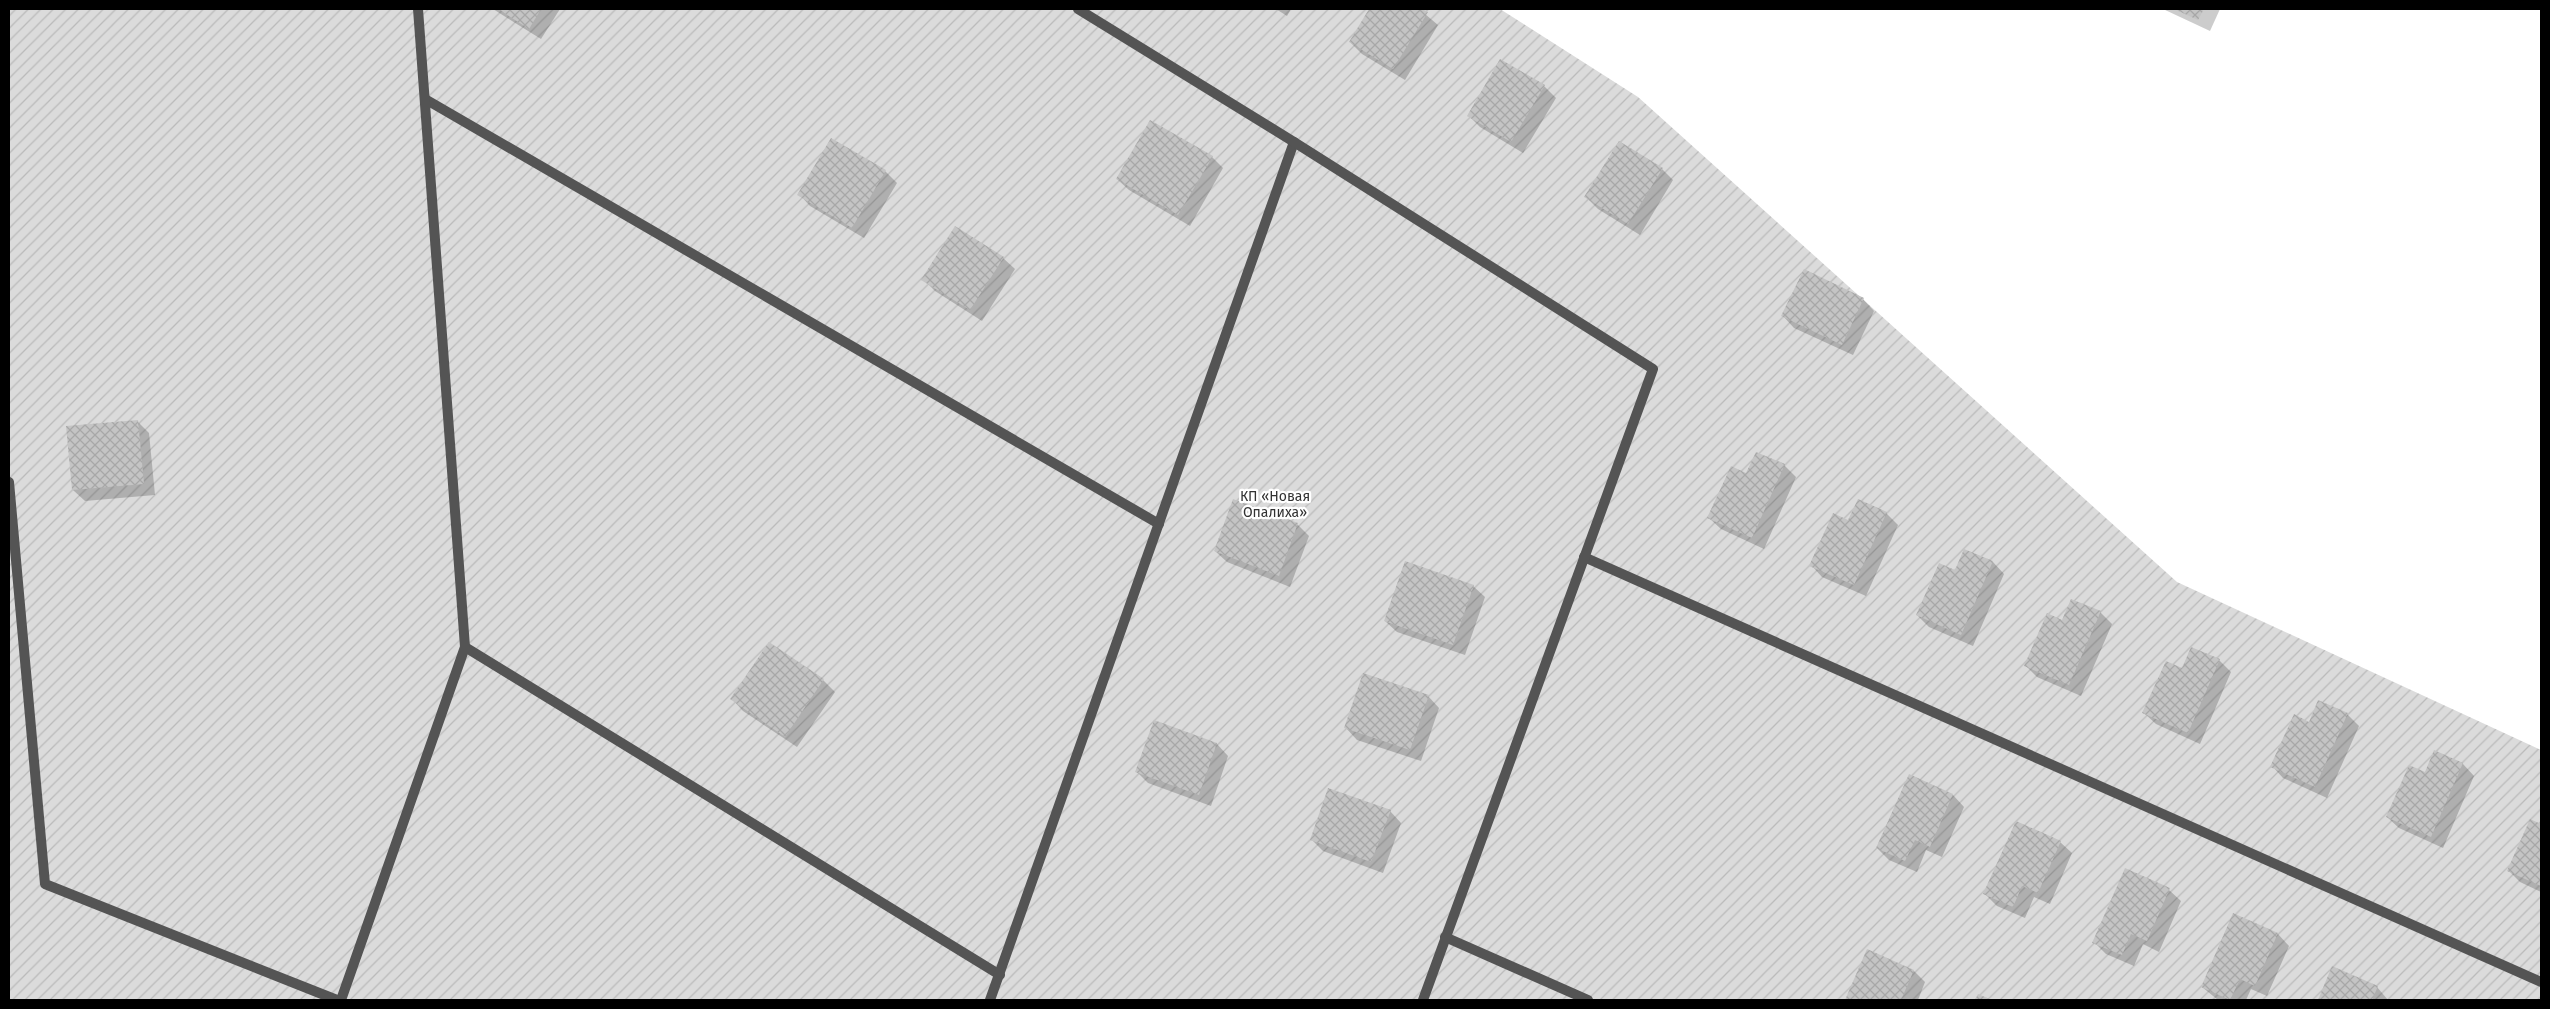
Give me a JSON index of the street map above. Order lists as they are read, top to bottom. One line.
{"parks":["КП «Новая Опалиха»"]}
